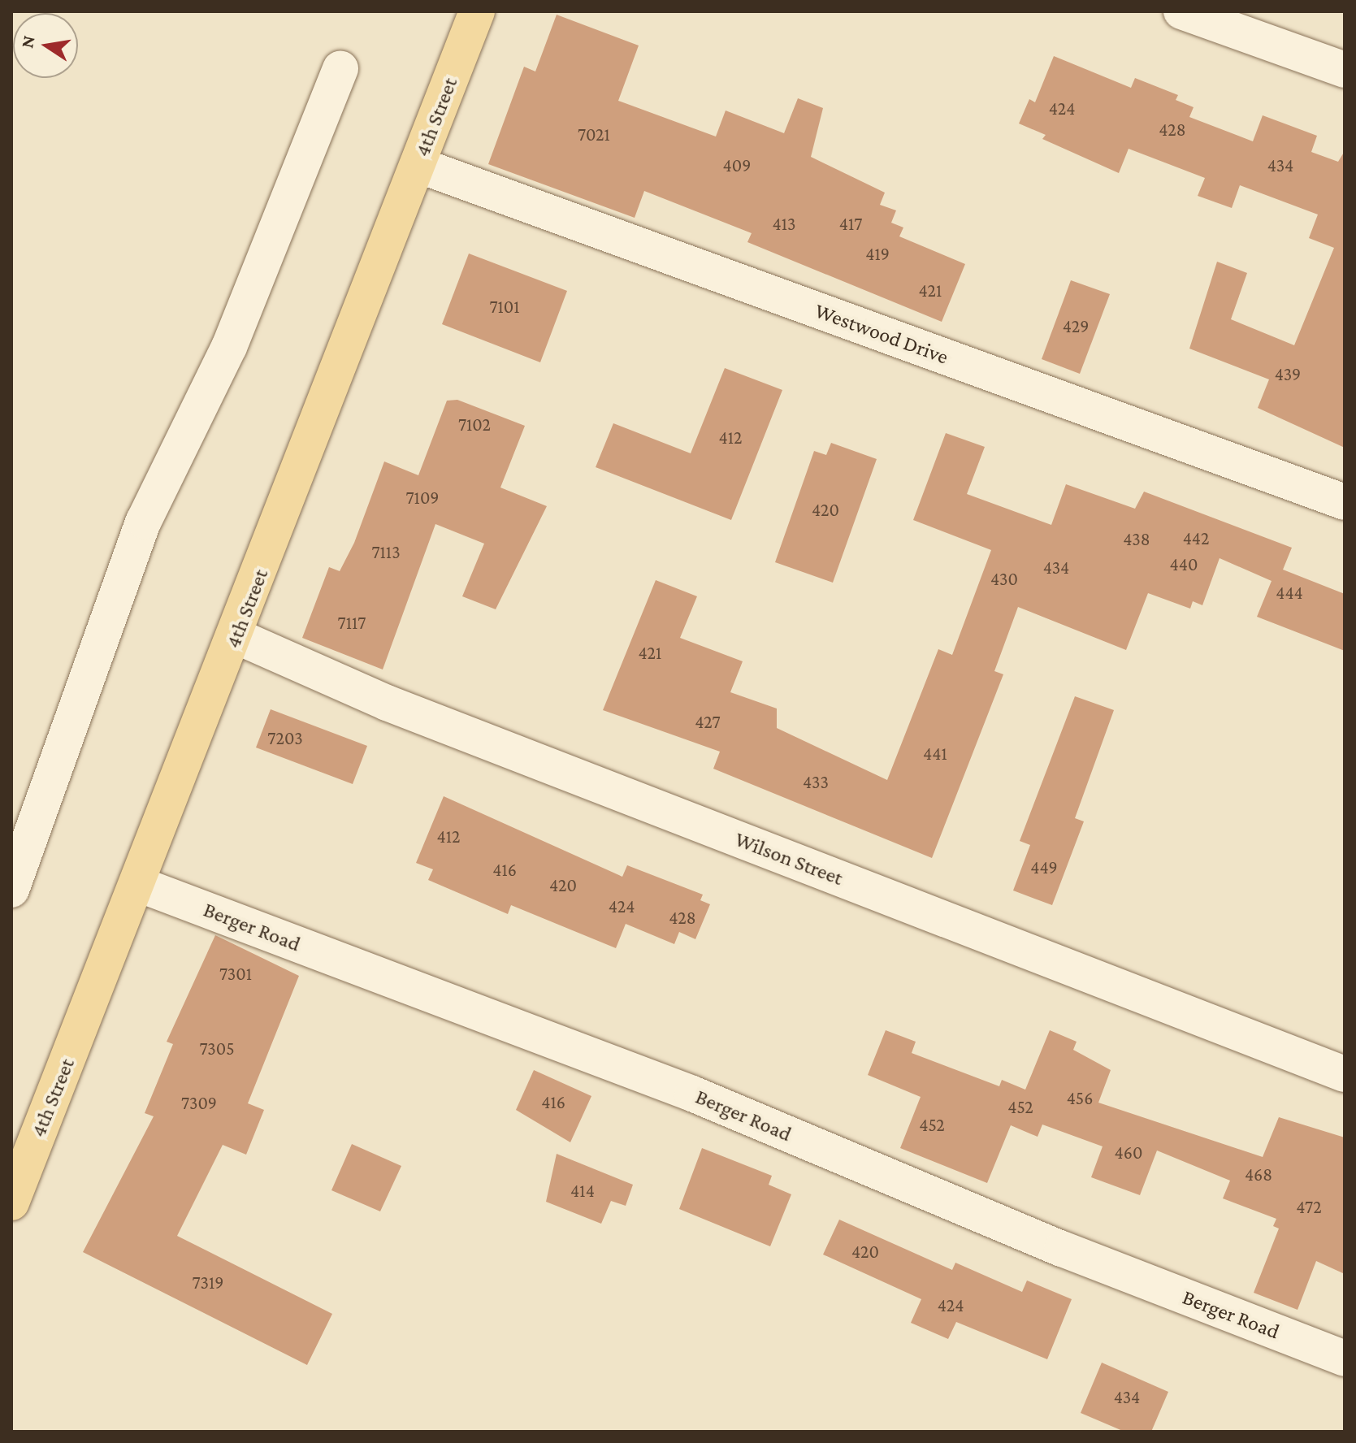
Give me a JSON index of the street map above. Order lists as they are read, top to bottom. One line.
{"streets":{"main road":["4th Street"],"street":["Westwood Drive","Wilson Street","Berger Road"]},"crossings":[["4th Street","Westwood Drive"],["4th Street","Wilson Street"],["4th Street","Berger Road"]],"house_numbers":["424","428","7021","409","434","413","417","419","421","7101","429","439","7102","412","7109","420","442","438","7113","440","434","430","444","7117","421","427","7203","441","433","412","449","416","420","424","428","7301","7305","456","416","7309","452","452","460","468","414","472","420","7319","424","434"],"north":"left"}
